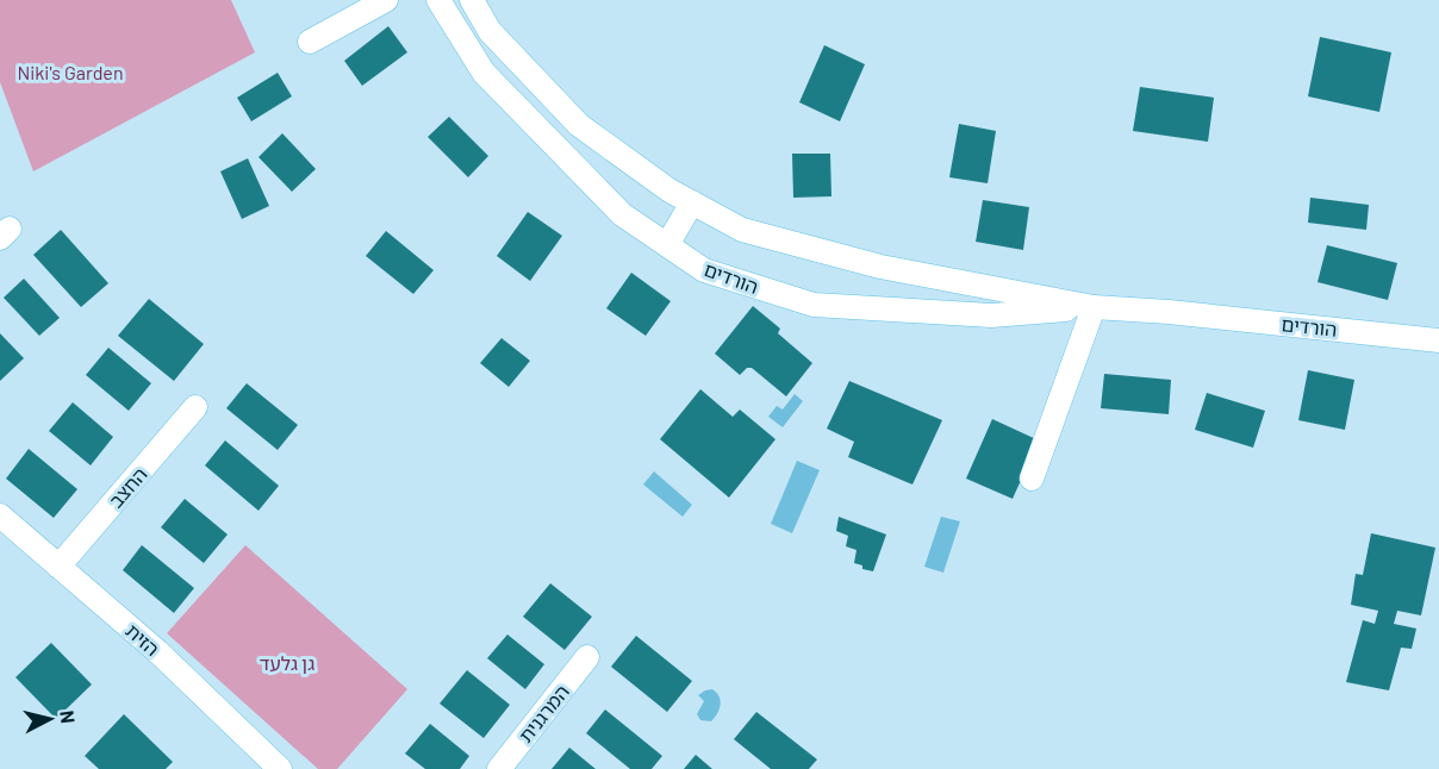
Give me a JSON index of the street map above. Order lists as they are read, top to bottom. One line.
{"streets":{"street":["הורדים","החצב","הזית","המרגנית"]},"crossings":[["החצב","הזית"]],"parks":["Niki's Garden","גן גלעד"],"north":"right"}
